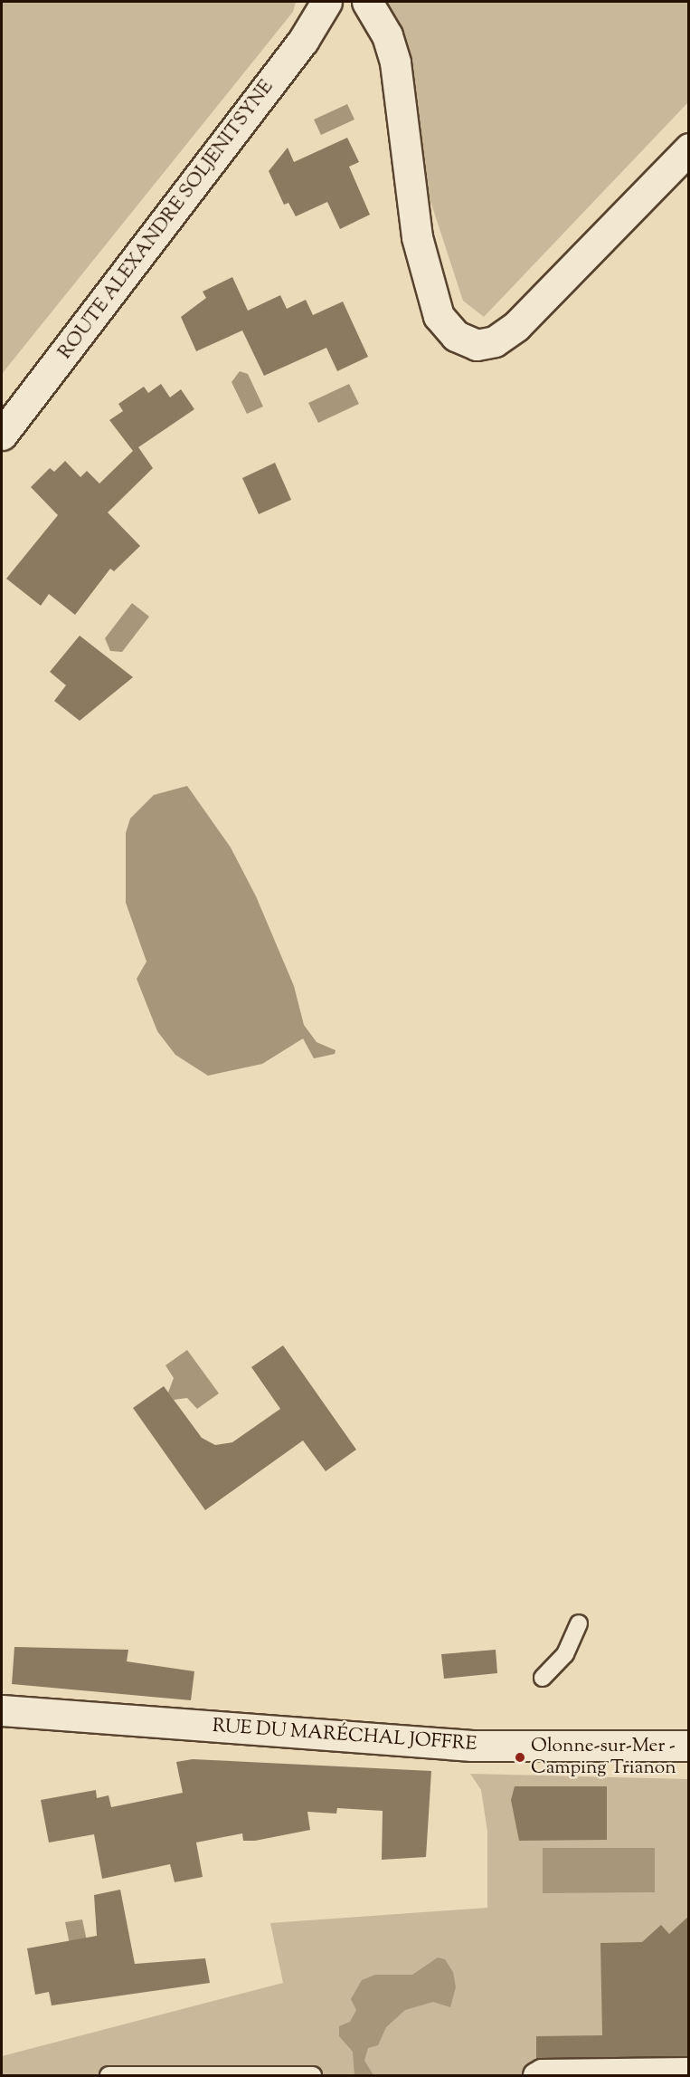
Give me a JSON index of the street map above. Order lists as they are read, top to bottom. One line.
{"streets":{"street":["ROUTE ALEXANDRE SOLJENITSYNE","RUE DU MARÉCHAL JOFFRE"]},"places":["Olonne-sur-Mer - Camping Trianon"]}
